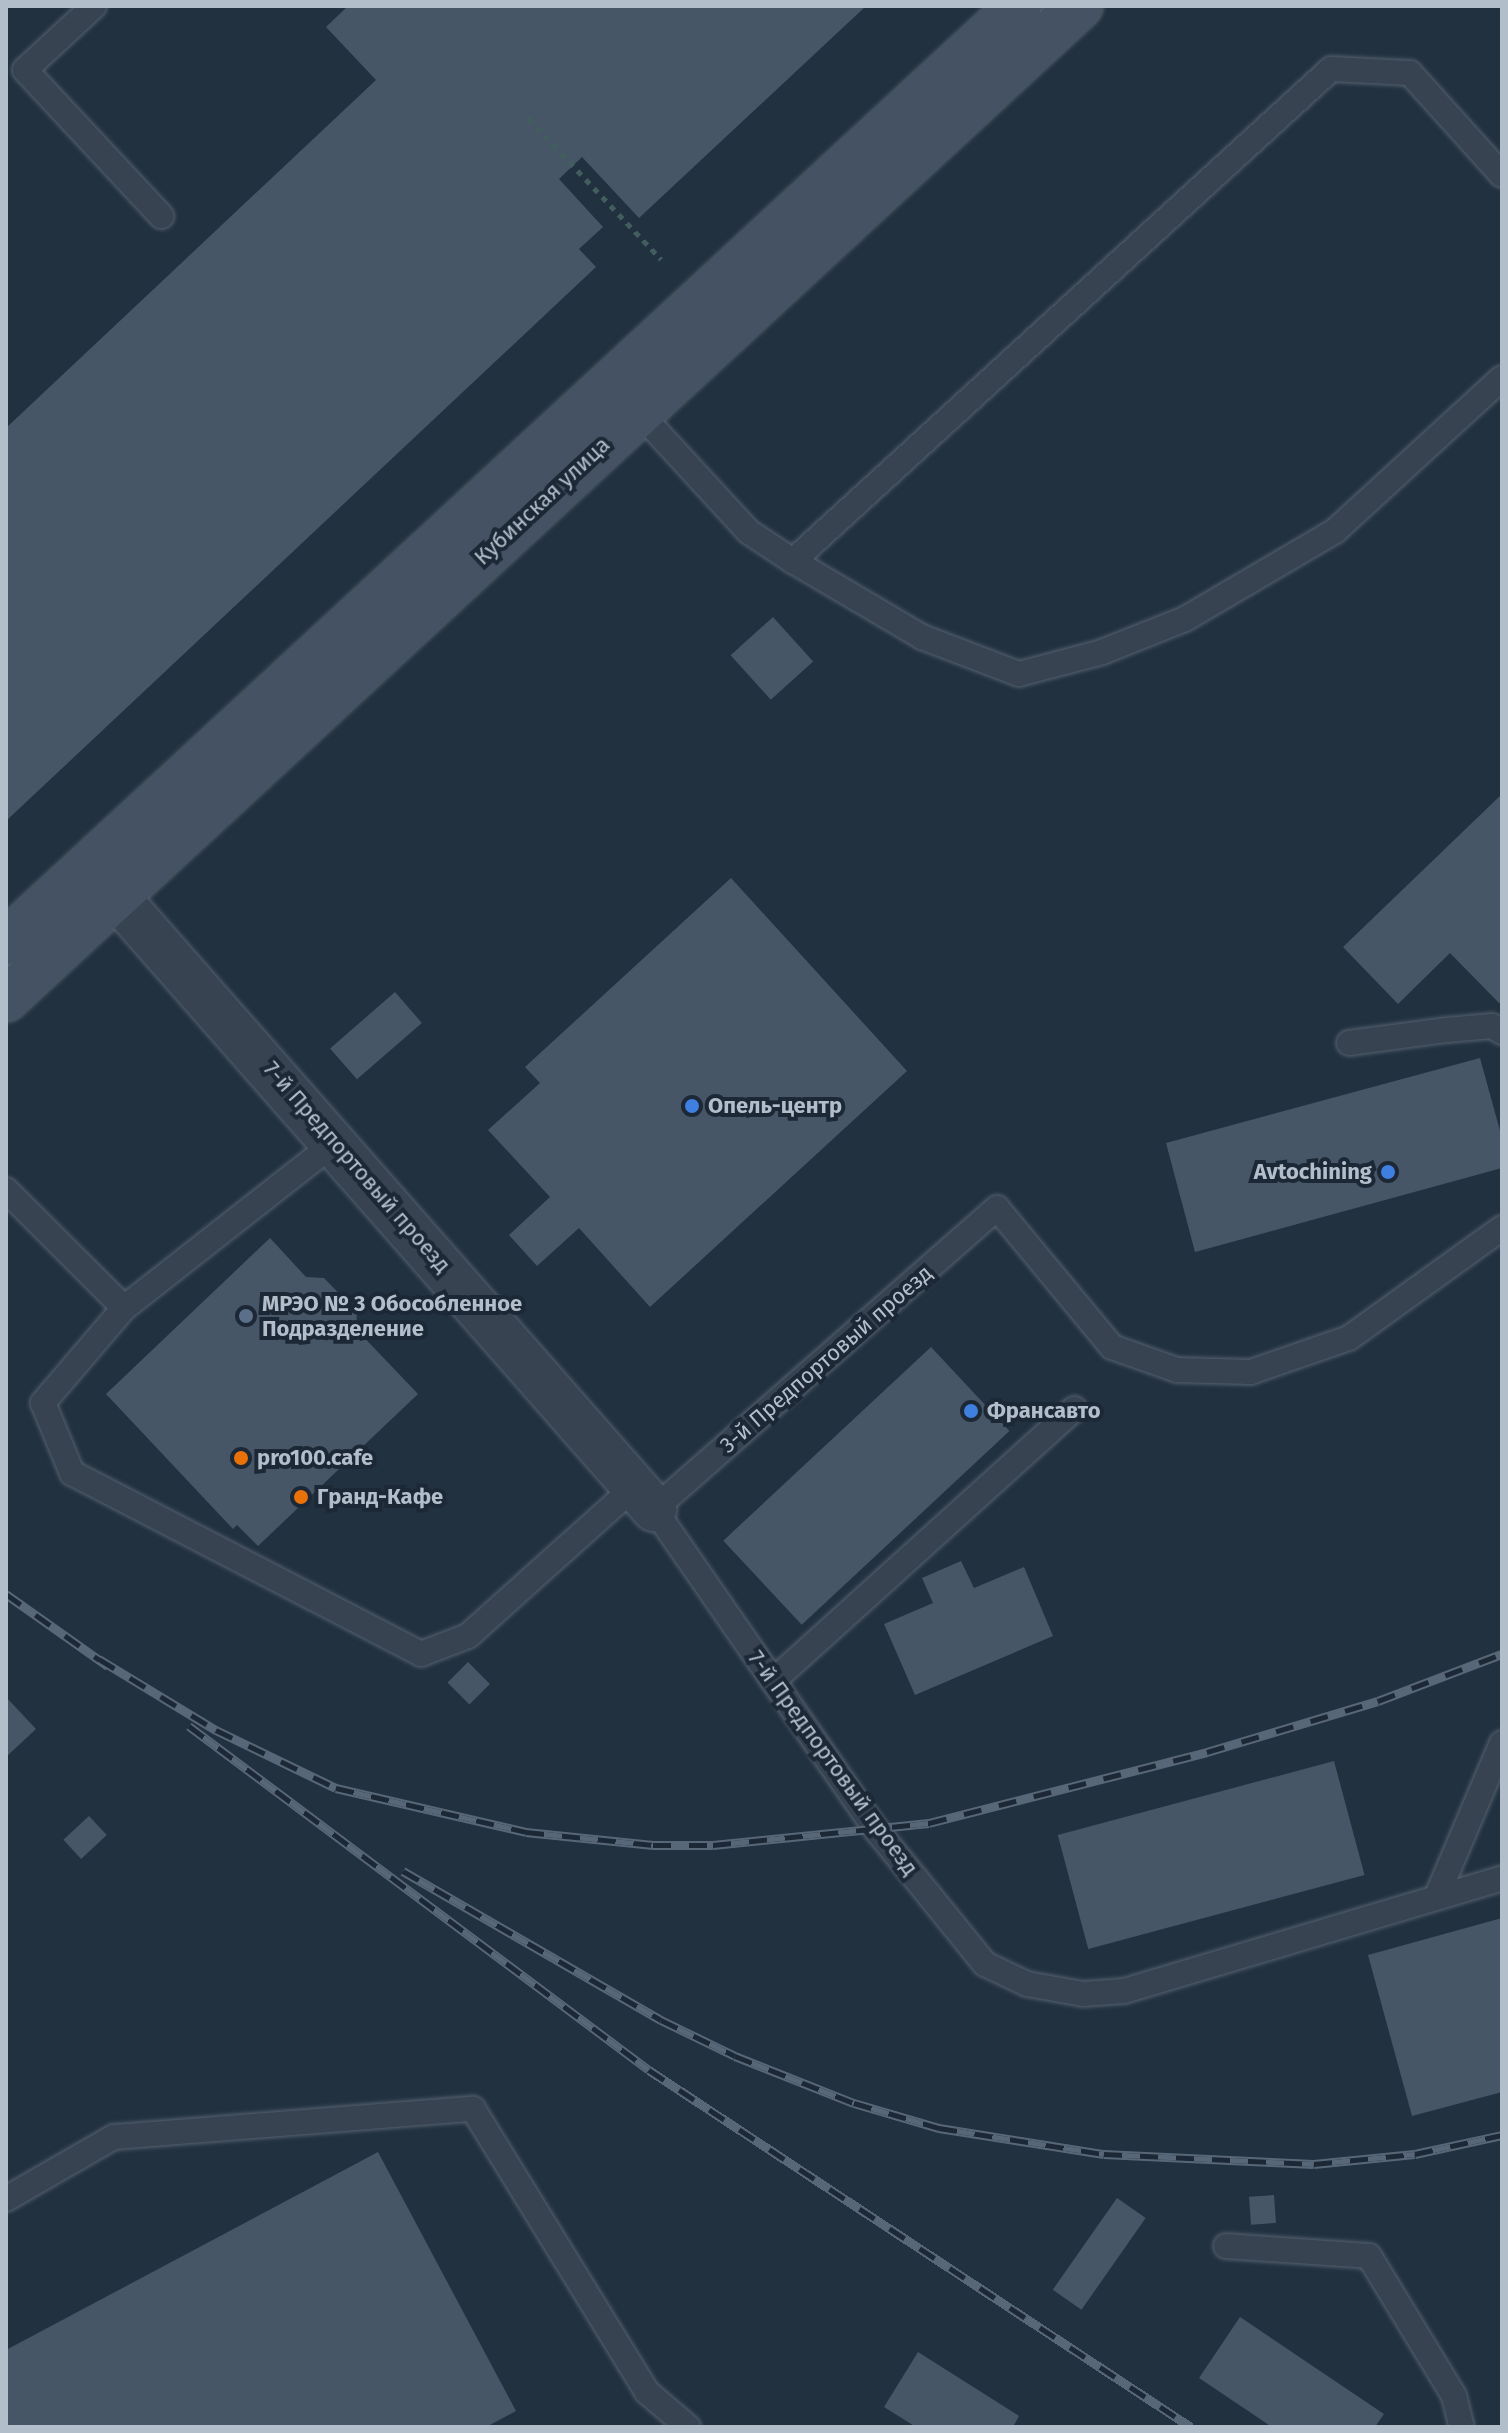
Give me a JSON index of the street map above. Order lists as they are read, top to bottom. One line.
{"streets":{"main road":["Кубинская улица"],"street":["7-й Предпортовый проезд"],"lane":["3-й Предпортовый проезд"]},"crossings":[["Кубинская улица","7-й Предпортовый проезд"],["7-й Предпортовый проезд","3-й Предпортовый проезд"]],"places":["Опель-центр","Avtochining","МРЭО № 3 Обособленное Подразделение","Франсавто","pro100.cafe","Гранд-Кафе"]}
